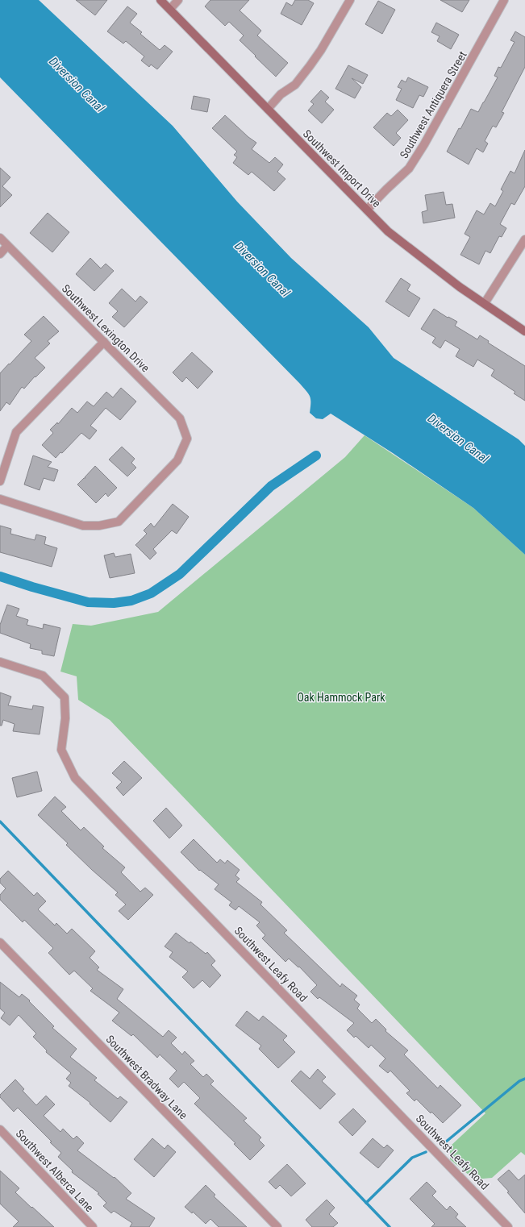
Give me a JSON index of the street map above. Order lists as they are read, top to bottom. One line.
{"streets":{"street":["Southwest Antiquera Street","Southwest Import Drive","Southwest Lexington Drive","Southwest Leafy Road","Southwest Bradway Lane","Southwest Alberca Lane"]},"crossings":[["Southwest Antiquera Street","Southwest Import Drive"]],"water":["Diversion Canal"],"parks":["Oak Hammock Park"]}
